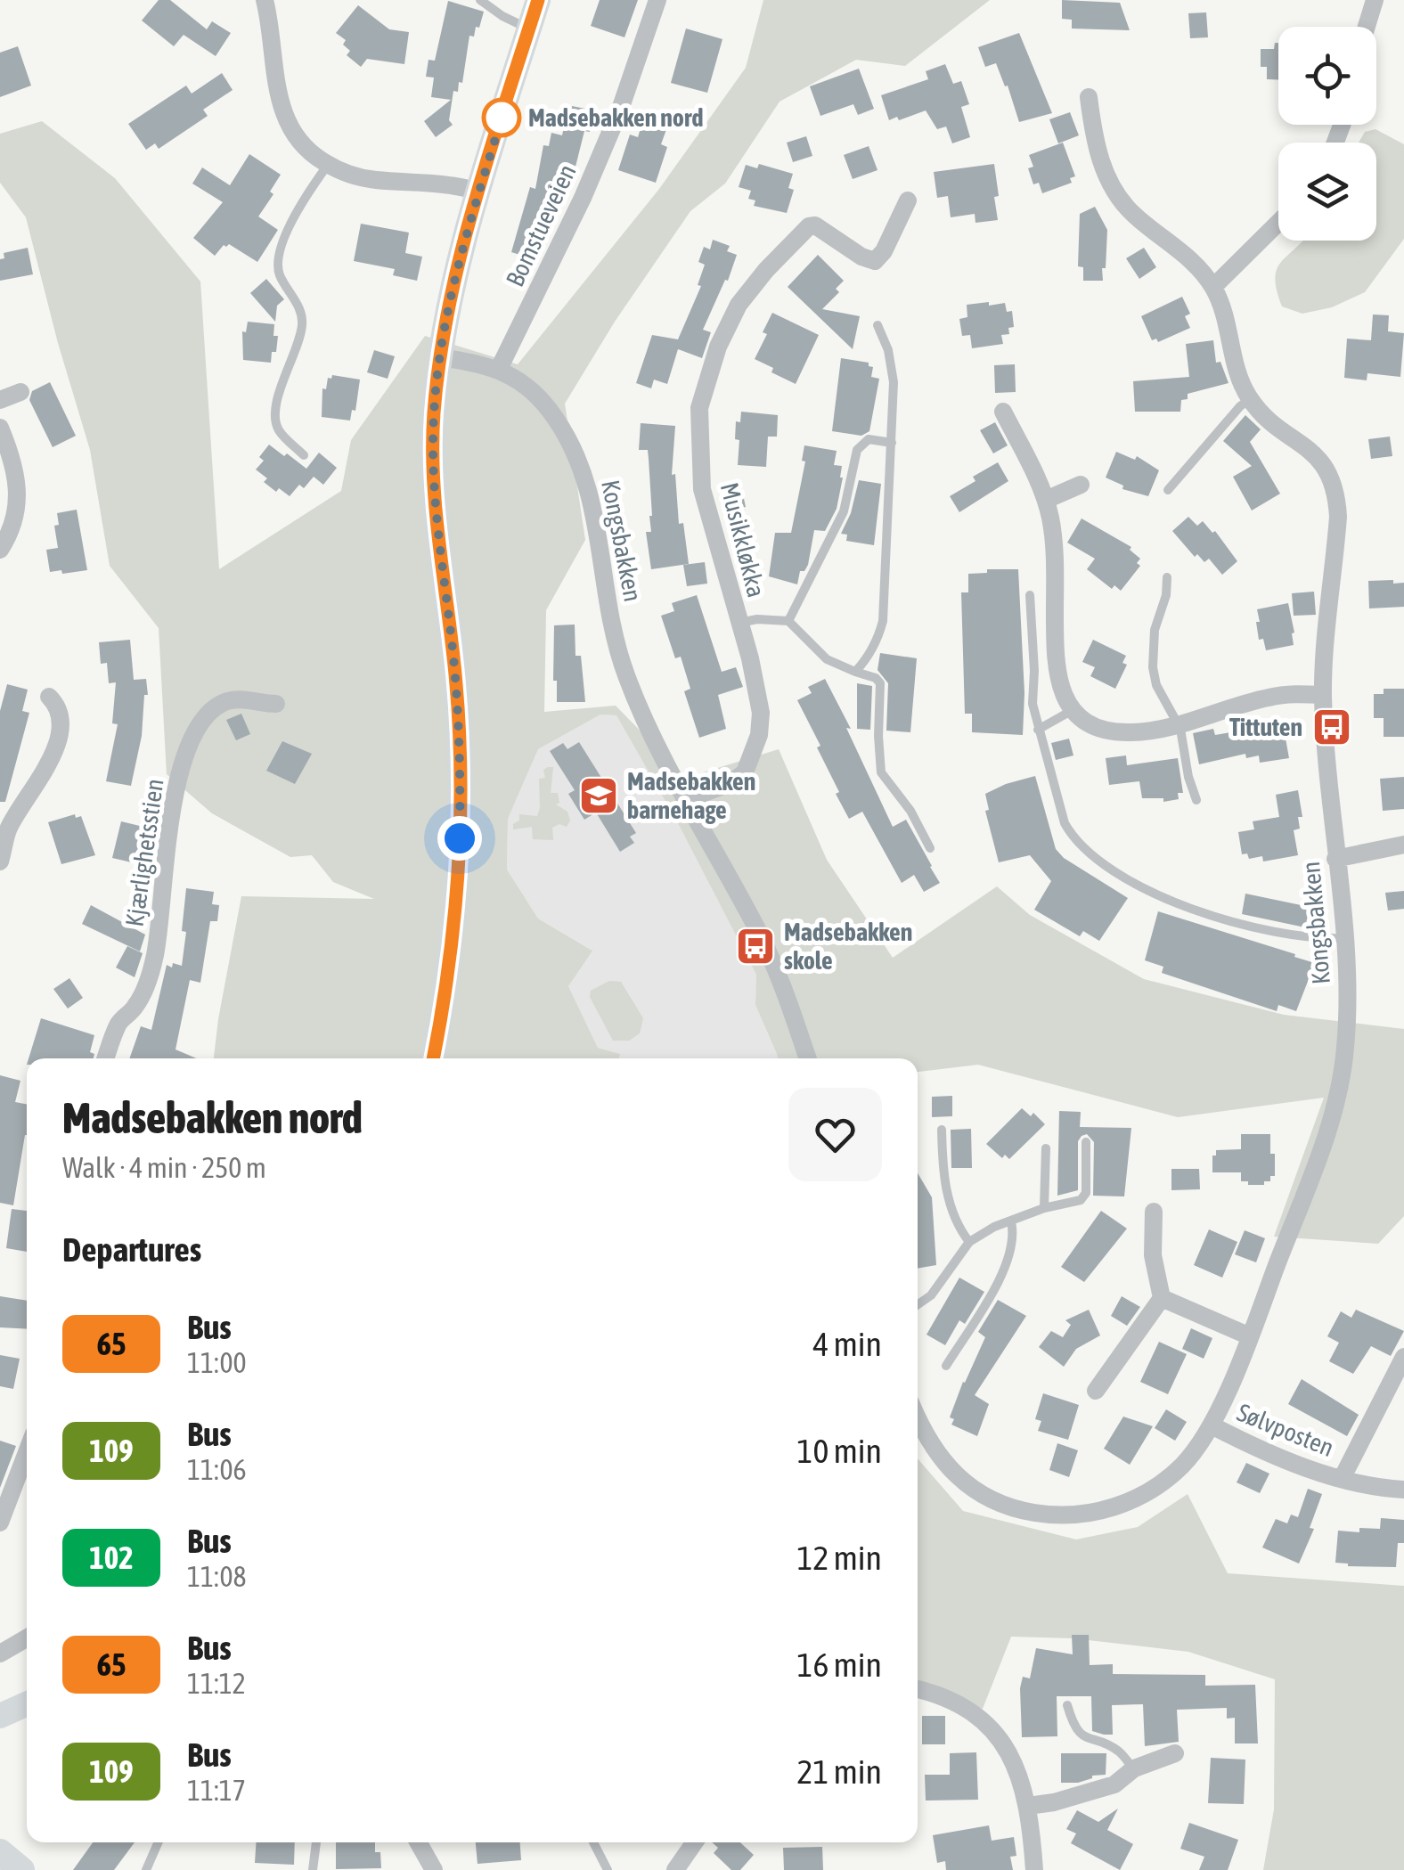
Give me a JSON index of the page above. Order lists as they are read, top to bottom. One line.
{"streets":{"street":["Bomstueveien","Musikkløkka","Kongsbakken","Kjærlighetsstien","Sølvposten"]},"crossings":[["Bomstueveien","Kongsbakken"],["Musikkløkka","Kongsbakken"],["Kongsbakken","Sølvposten"]],"places":{"other":["Madsebakken nord"],"bus stop":["Tittuten","Madsebakken skole"],"school or university":["Madsebakken barnehage"]},"lines":["bus line 65"],"page":{"heading":[["Madsebakken nord","Walk · 4 min · 250 m"],"Departures"],"list":[{"mark":"65","name":"Bus","note":"11:00","value":"4 min"},{"mark":"109","name":"Bus","note":"11:06","value":"10 min"},{"mark":"102","name":"Bus","note":"11:08","value":"12 min"},{"mark":"65","name":"Bus","note":"11:12","value":"16 min"},{"mark":"109","name":"Bus","note":"11:17","value":"21 min"}]}}
